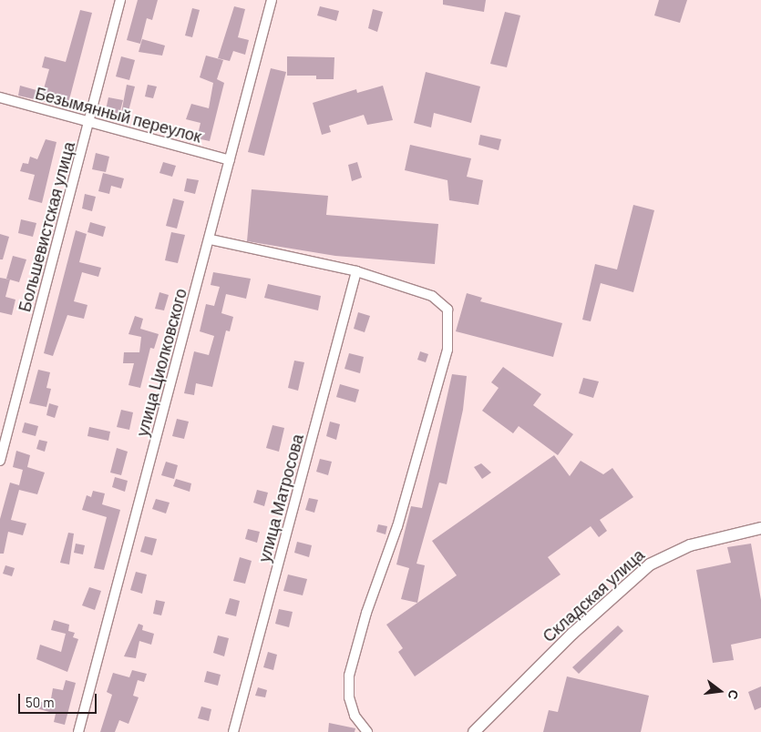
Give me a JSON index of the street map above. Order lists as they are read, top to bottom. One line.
{"streets":{"street":["Безымянный переулок","Большевистская улица","улица Циолковского","улица Матросова","Складская улица"]},"crossings":[["Безымянный переулок","Большевистская улица"],["Безымянный переулок","улица Циолковского"]],"scale_bar":"50 m","north":"right"}
